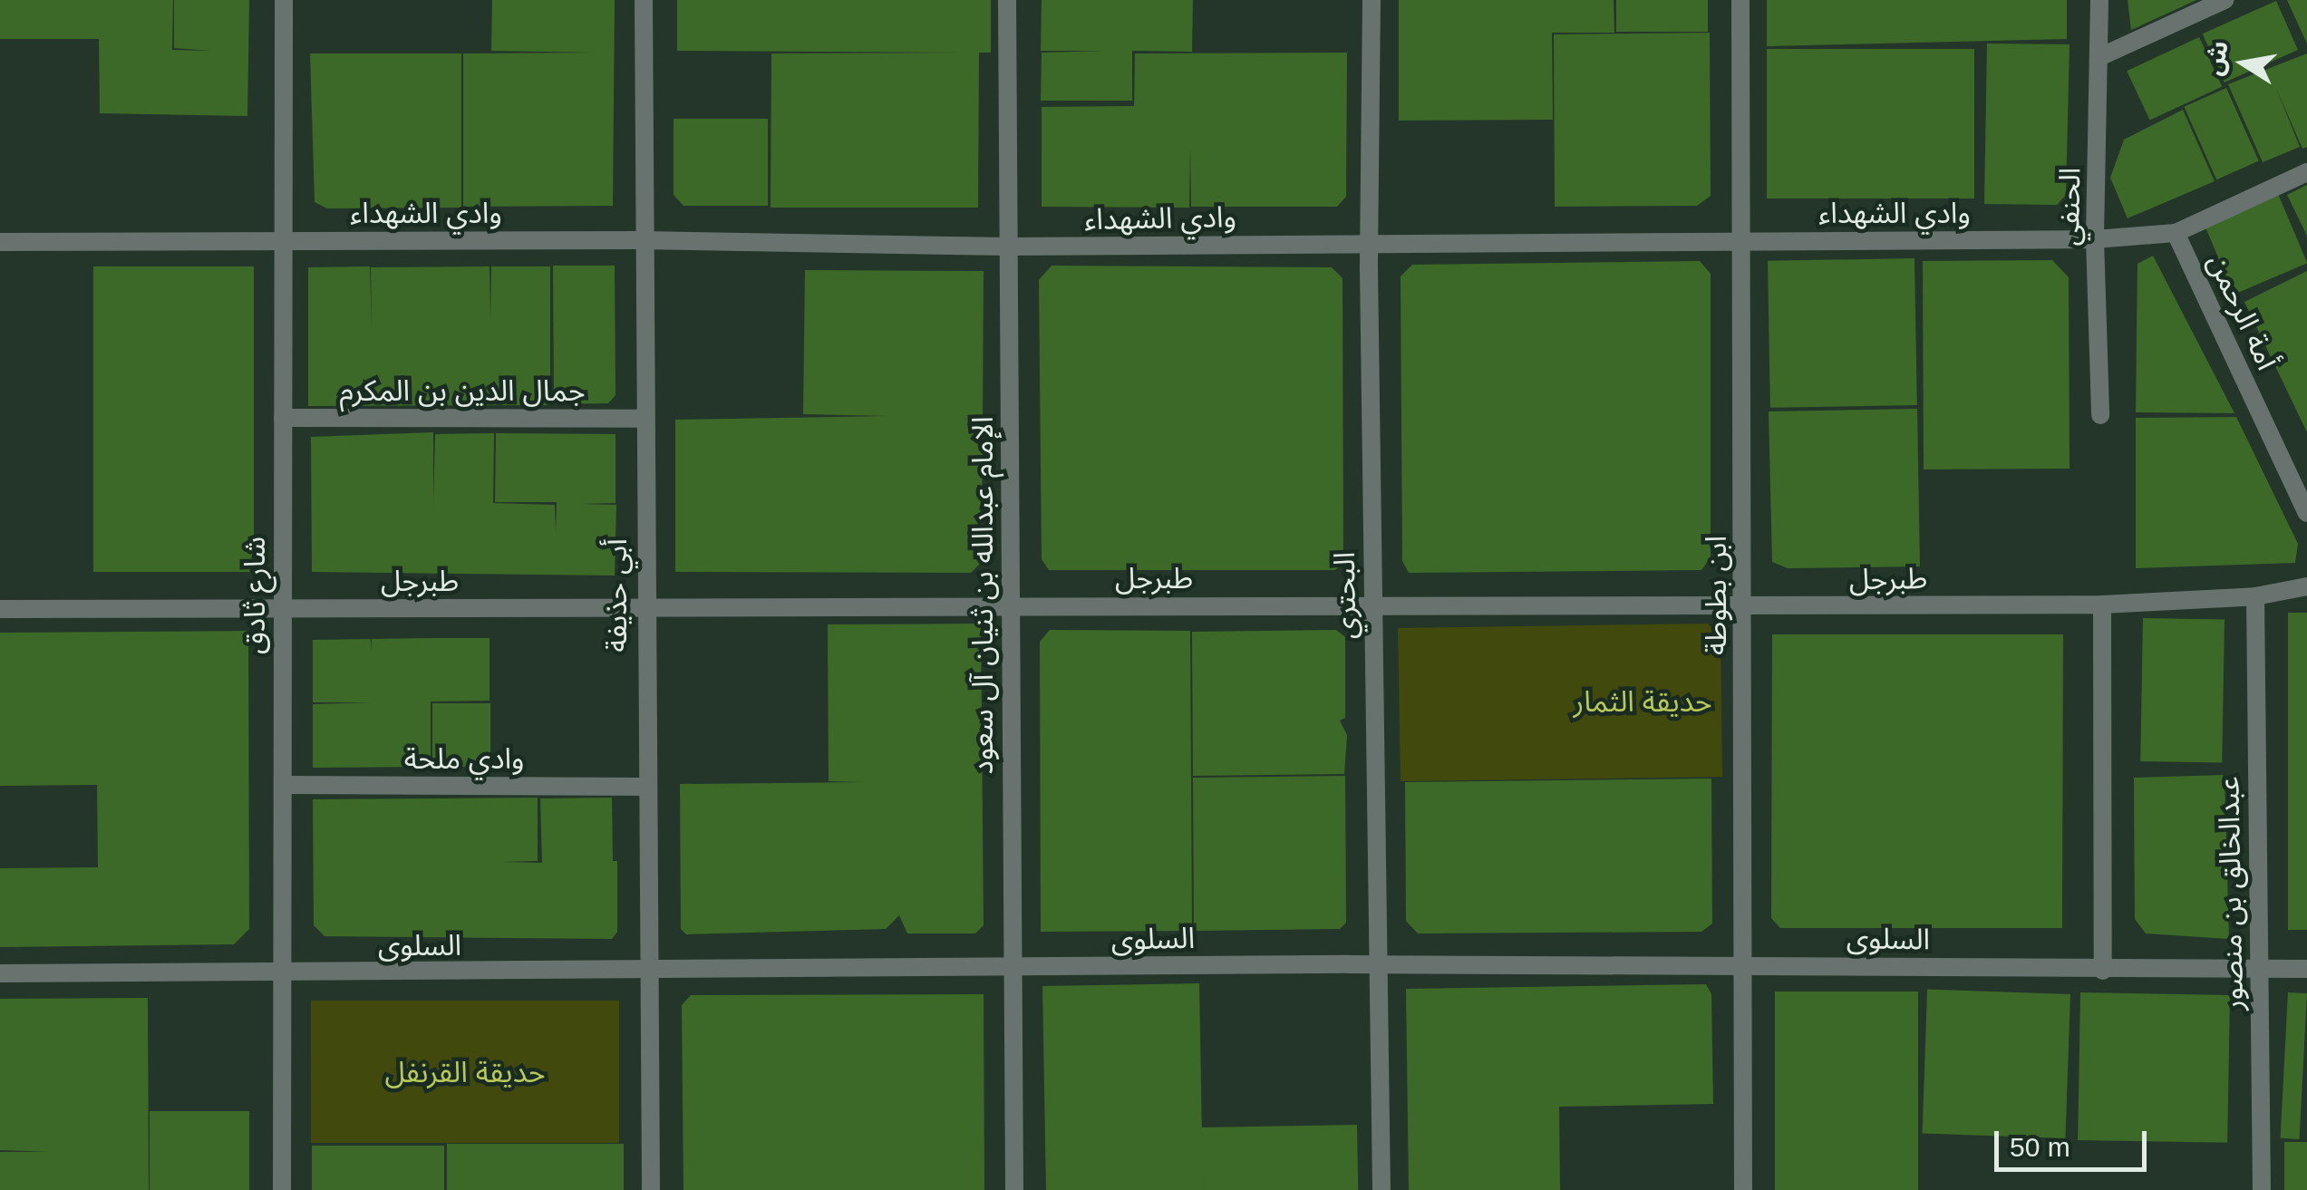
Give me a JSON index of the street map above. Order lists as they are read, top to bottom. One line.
{"streets":{"street":["الحنفي","وادي الشهداء","أمة الرحمن","جمال الدين بن المكرم","طبرجل","شارع ثادق","أبي حذيفة","الإمام عبدالله بن ثنيان آل سعود","البحتري","ابن بطوطة","وادي ملحة","عبدالخالق بن منصور","السلوى"]},"crossings":[["الحنفي","وادي الشهداء"],["وادي الشهداء","أمة الرحمن"],["وادي الشهداء","شارع ثادق"],["وادي الشهداء","أبي حذيفة"],["وادي الشهداء","الإمام عبدالله بن ثنيان آل سعود"],["وادي الشهداء","البحتري"],["وادي الشهداء","ابن بطوطة"],["جمال الدين بن المكرم","شارع ثادق"],["جمال الدين بن المكرم","أبي حذيفة"],["طبرجل","شارع ثادق"],["طبرجل","أبي حذيفة"],["طبرجل","الإمام عبدالله بن ثنيان آل سعود"],["طبرجل","البحتري"],["طبرجل","ابن بطوطة"],["طبرجل","عبدالخالق بن منصور"],["شارع ثادق","وادي ملحة"],["شارع ثادق","السلوى"],["أبي حذيفة","وادي ملحة"],["أبي حذيفة","السلوى"],["الإمام عبدالله بن ثنيان آل سعود","السلوى"],["البحتري","السلوى"],["ابن بطوطة","السلوى"],["عبدالخالق بن منصور","السلوى"]],"parks":["حديقة الثمار","حديقة القرنفل"],"scale_bar":"50 m","north":"left"}
